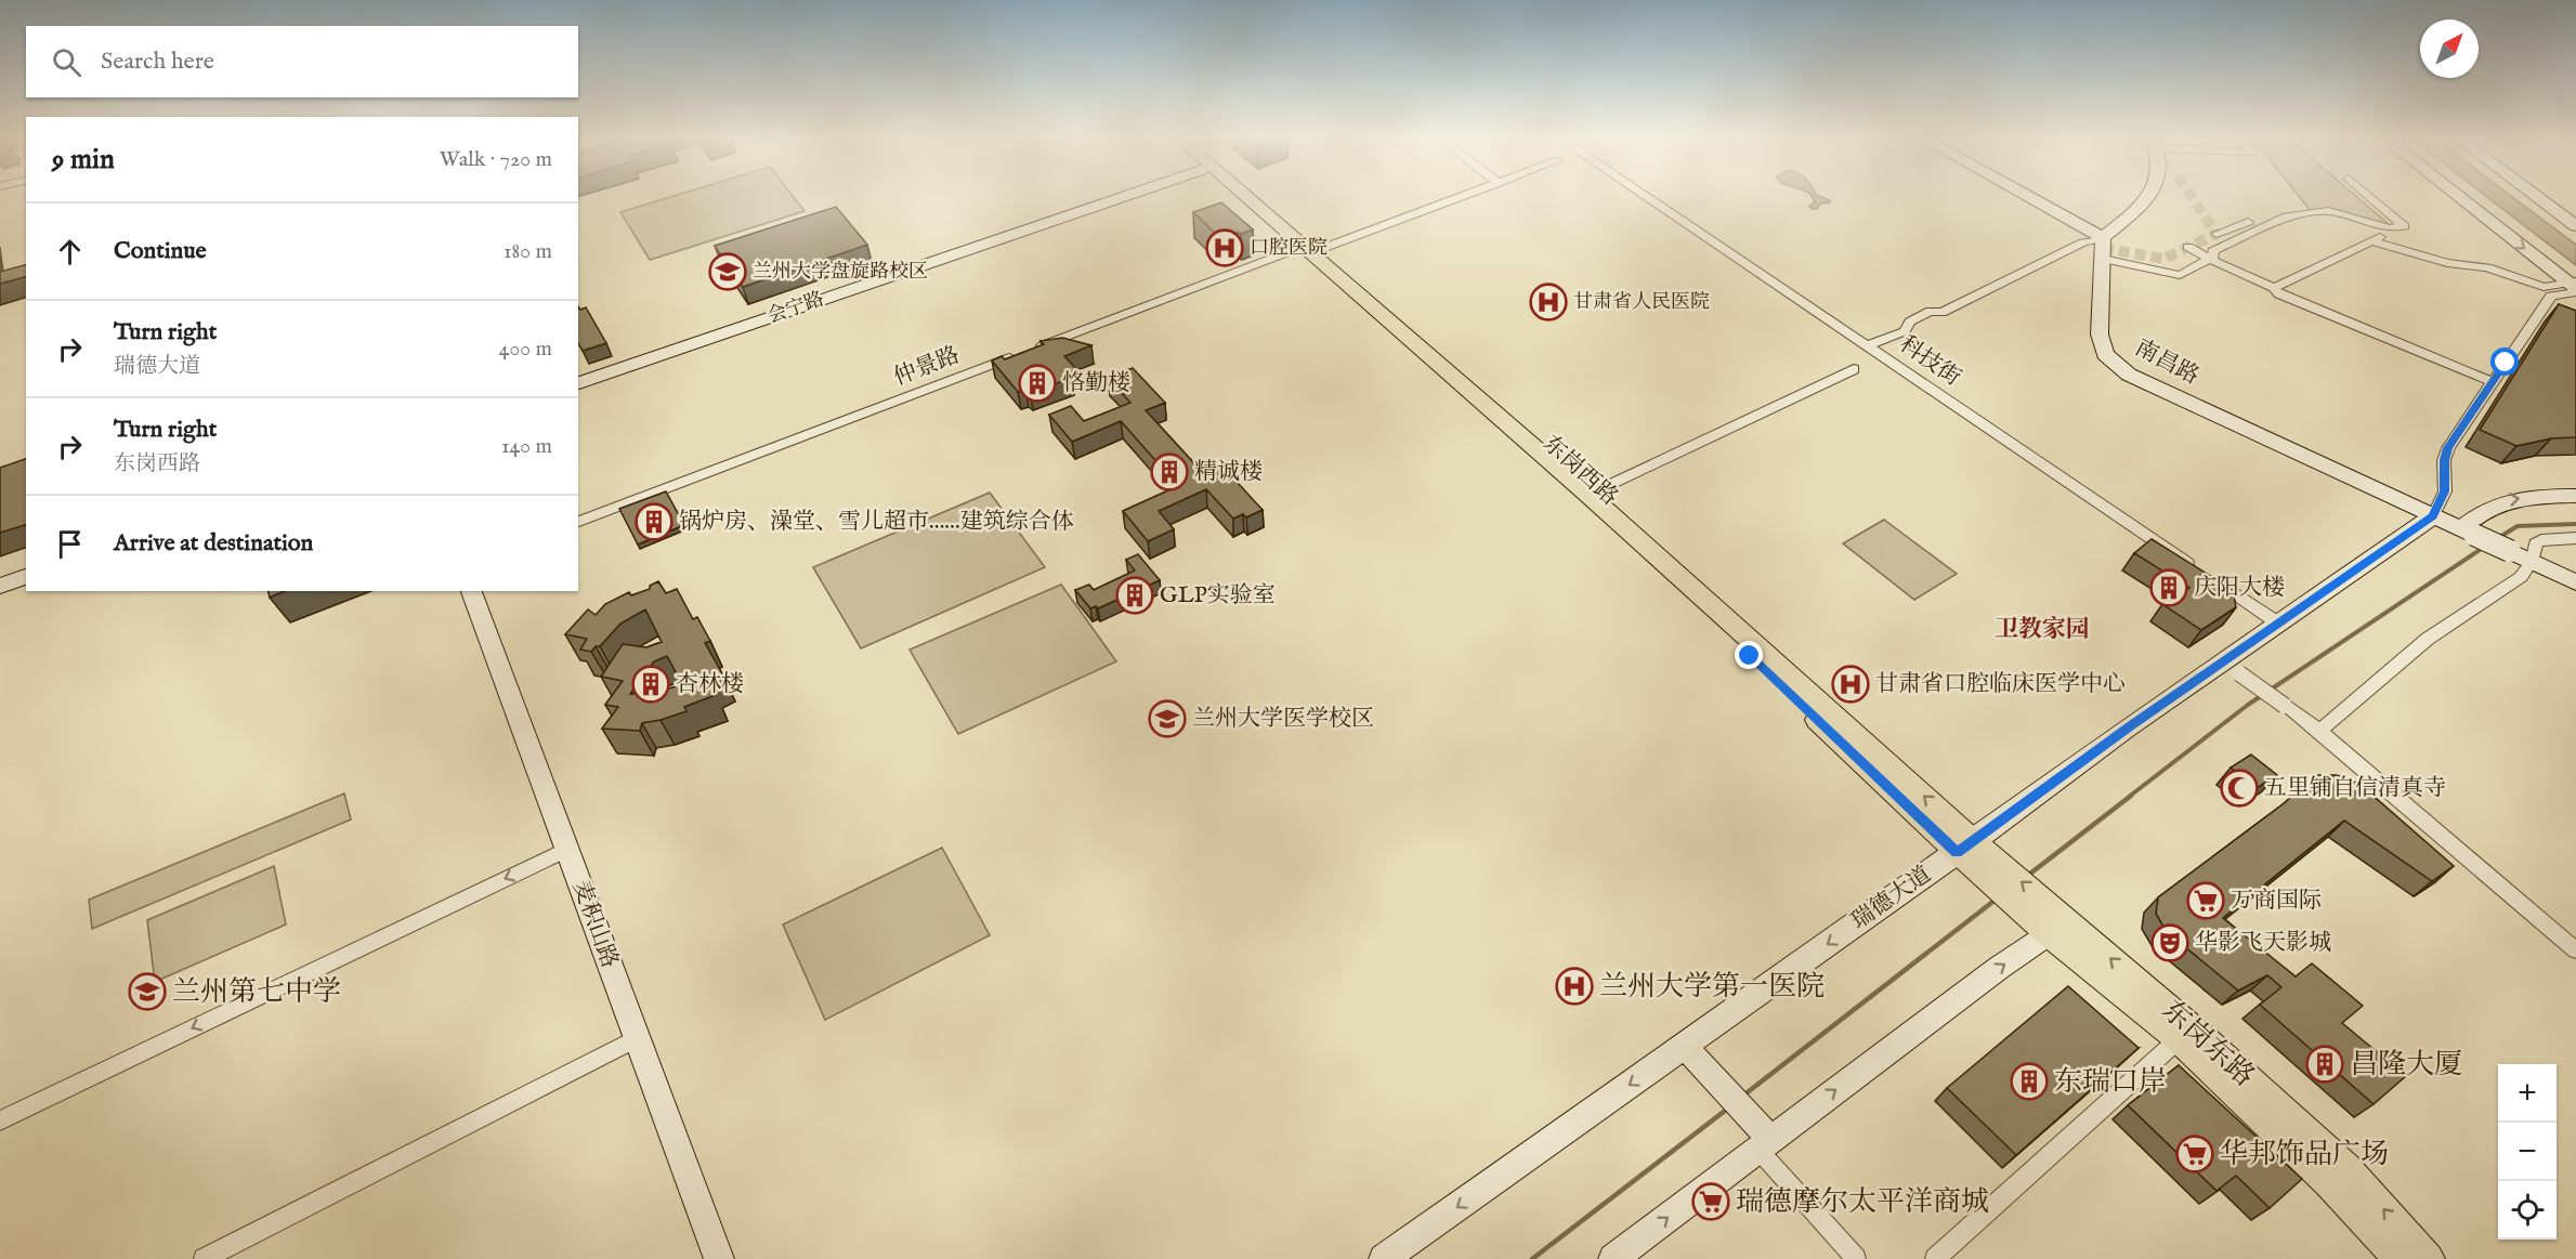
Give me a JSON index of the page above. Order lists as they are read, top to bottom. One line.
{"streets":{"main road":["东岗西路","东岗东路"],"street":["会宁路","科技街","南昌路","仲景路","瑞德大道","麦积山路"]},"crossings":[["科技街","瑞德大道"],["南昌路","瑞德大道"],["仲景路","东岗西路"],["东岗西路","瑞德大道"],["东岗西路","东岗东路"],["瑞德大道","东岗东路"]],"districts":["卫教家园"],"places":{"hospital":["口腔医院","甘肃省人民医院","甘肃省口腔临床医学中心","兰州大学第一医院"],"school or university":["兰州大学盘旋路校区","兰州大学医学校区","兰州第七中学"],"building":["恪勤楼","精诚楼","锅炉房、澡堂、雪儿超市……建筑综合体","庆阳大楼","GLP实验室","杏林楼","昌隆大厦","东瑞口岸"],"mosque":["五里铺自信清真寺"],"supermarket":["万商国际","华邦饰品广场","瑞德摩尔太平洋商城"],"theatre":["华影飞天影城"]},"north":"top right","page":{"search":"Search here","heading":["9 min","Walk · 720 m"],"list":[["Continue","180 m"],["Turn right","瑞德大道","400 m"],["Turn right","东岗西路","140 m"],"Arrive at destination"],"map_buttons":["+","−"]}}
